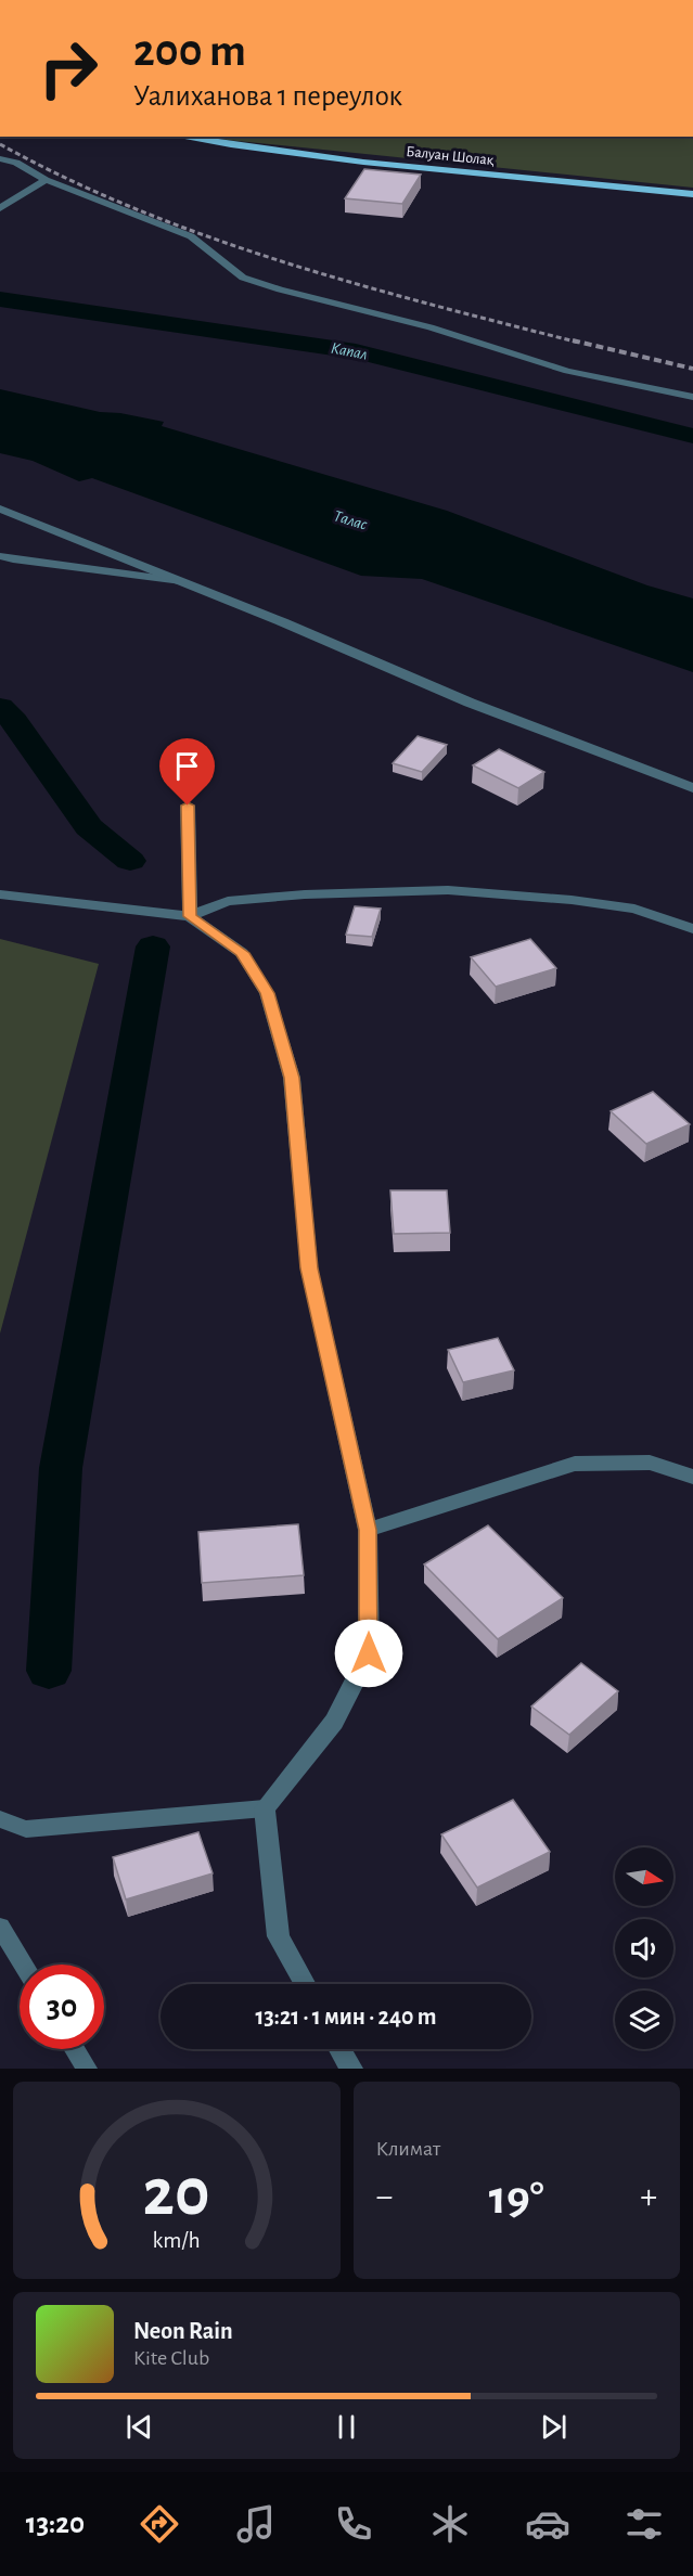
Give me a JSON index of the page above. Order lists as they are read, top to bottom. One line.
{"streets":{"main road":["Балуан Шолақ"]},"water":["Капал","Талас"],"north":"right","page":{"turn":["200 m","Уалиханова 1 переулок"],"limit":"30","trip":"13:21 · 1 мин · 240 m","tile":"Климат","heat":["−","19°","+"],"song":["Neon Rain","Kite Club"],"tabs":"13:20","gauge":["20","km/h"]}}
